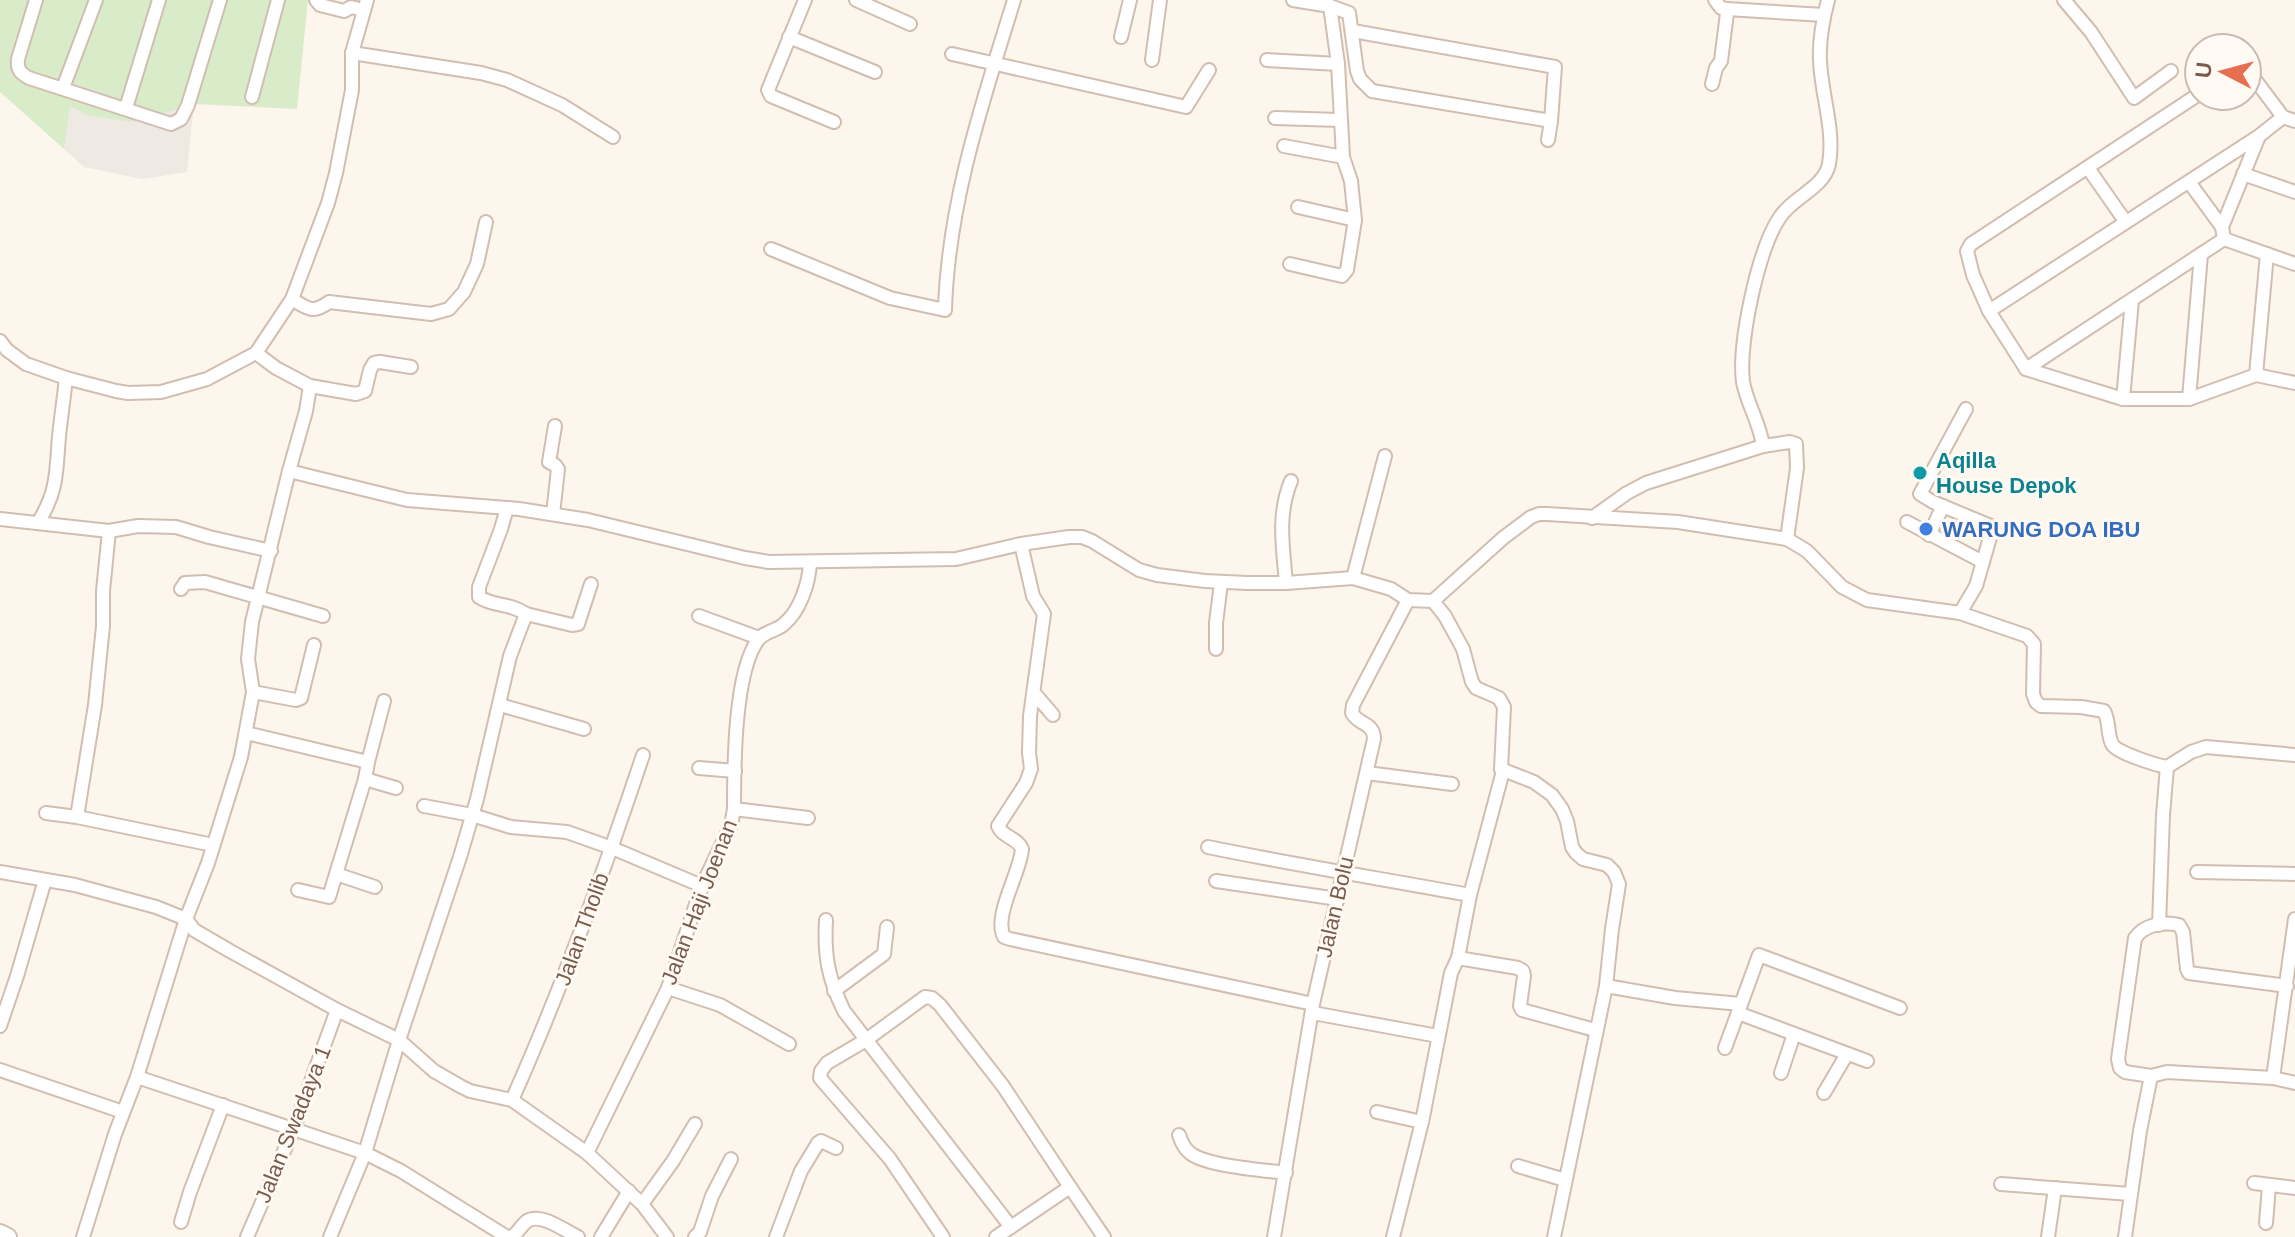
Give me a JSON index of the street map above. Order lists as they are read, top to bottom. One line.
{"streets":{"street":["Jalan Haji Joenan","Jalan Bolu","Jalan Tholib","Jalan Swadaya 1"]},"places":["Aqilla House Depok","WARUNG DOA IBU"],"north":"left"}
